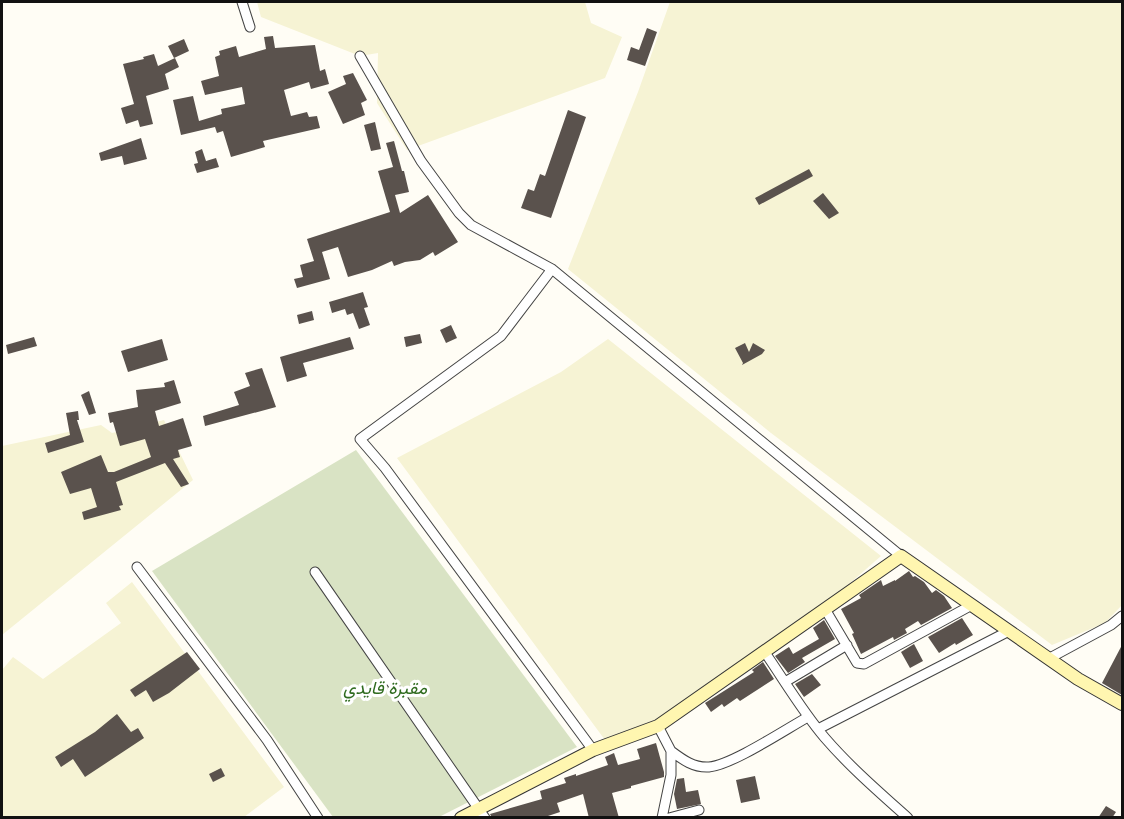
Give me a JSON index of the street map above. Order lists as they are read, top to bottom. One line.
{"parks":["مقبرة قايدي"]}
